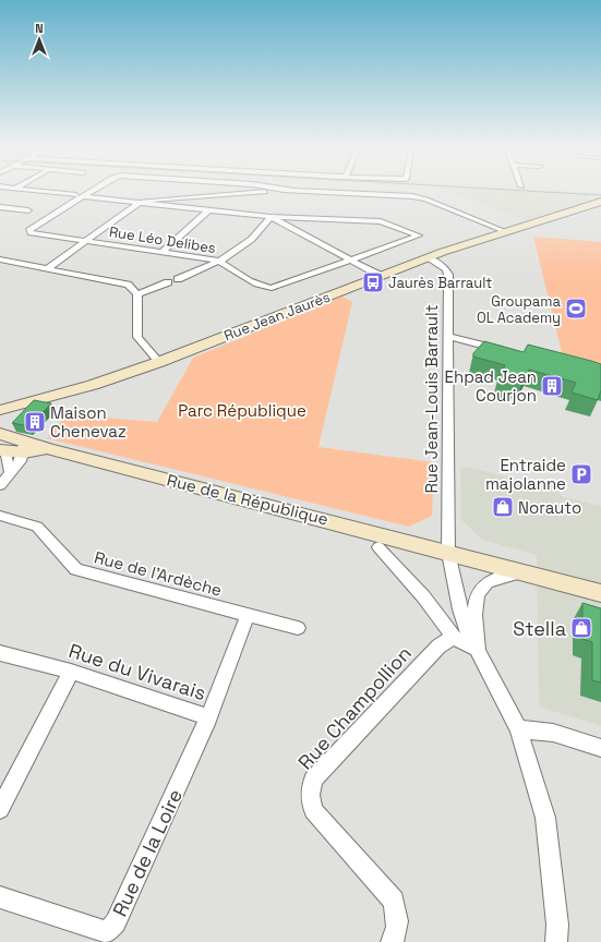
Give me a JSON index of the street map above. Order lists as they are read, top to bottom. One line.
{"streets":{"main road":["Rue Jean Jaurès","Rue de la République"],"street":["Rue Léo Delibes","Rue Jean-Louis Barrault","Rue de l'Ardèche","Rue du Vivarais","Rue Champollion","Rue de la Loire"]},"crossings":[["Rue Jean Jaurès","Rue Jean-Louis Barrault"],["Rue Jean-Louis Barrault","Rue de la République"],["Rue de l'Ardèche","Rue du Vivarais"],["Rue du Vivarais","Rue de la Loire"]],"parks":["Parc République"],"places":{"bus stop":["Jaurès Barrault"],"sports":["Groupama OL Academy"],"building":["Ehpad Jean Courjon","Maison Chenevaz"],"parking":["Entraide majolanne"],"shop":["Norauto","Stella"]},"north":"top"}
